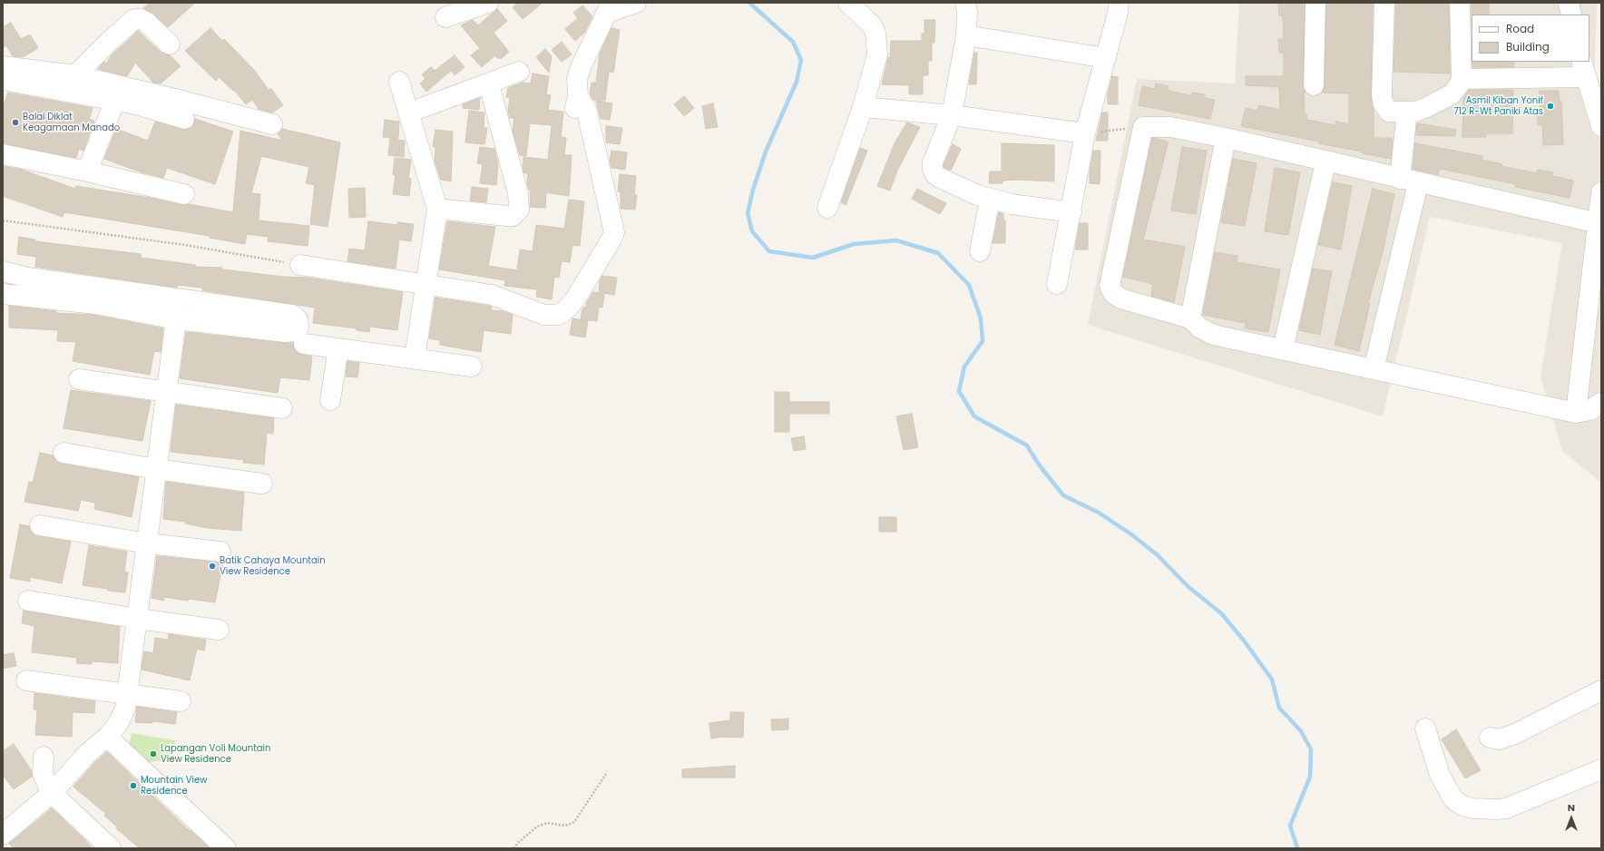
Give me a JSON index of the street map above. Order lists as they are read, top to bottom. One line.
{"places":["Asmil Kiban Yonif 712 R-Wt Paniki Atas","Balai Diklat Keagamaan Manado","Batik Cahaya Mountain View Residence","Lapangan Voli Mountain View Residence","Mountain View Residence"],"legend":["Road","Building"],"north":"top"}
